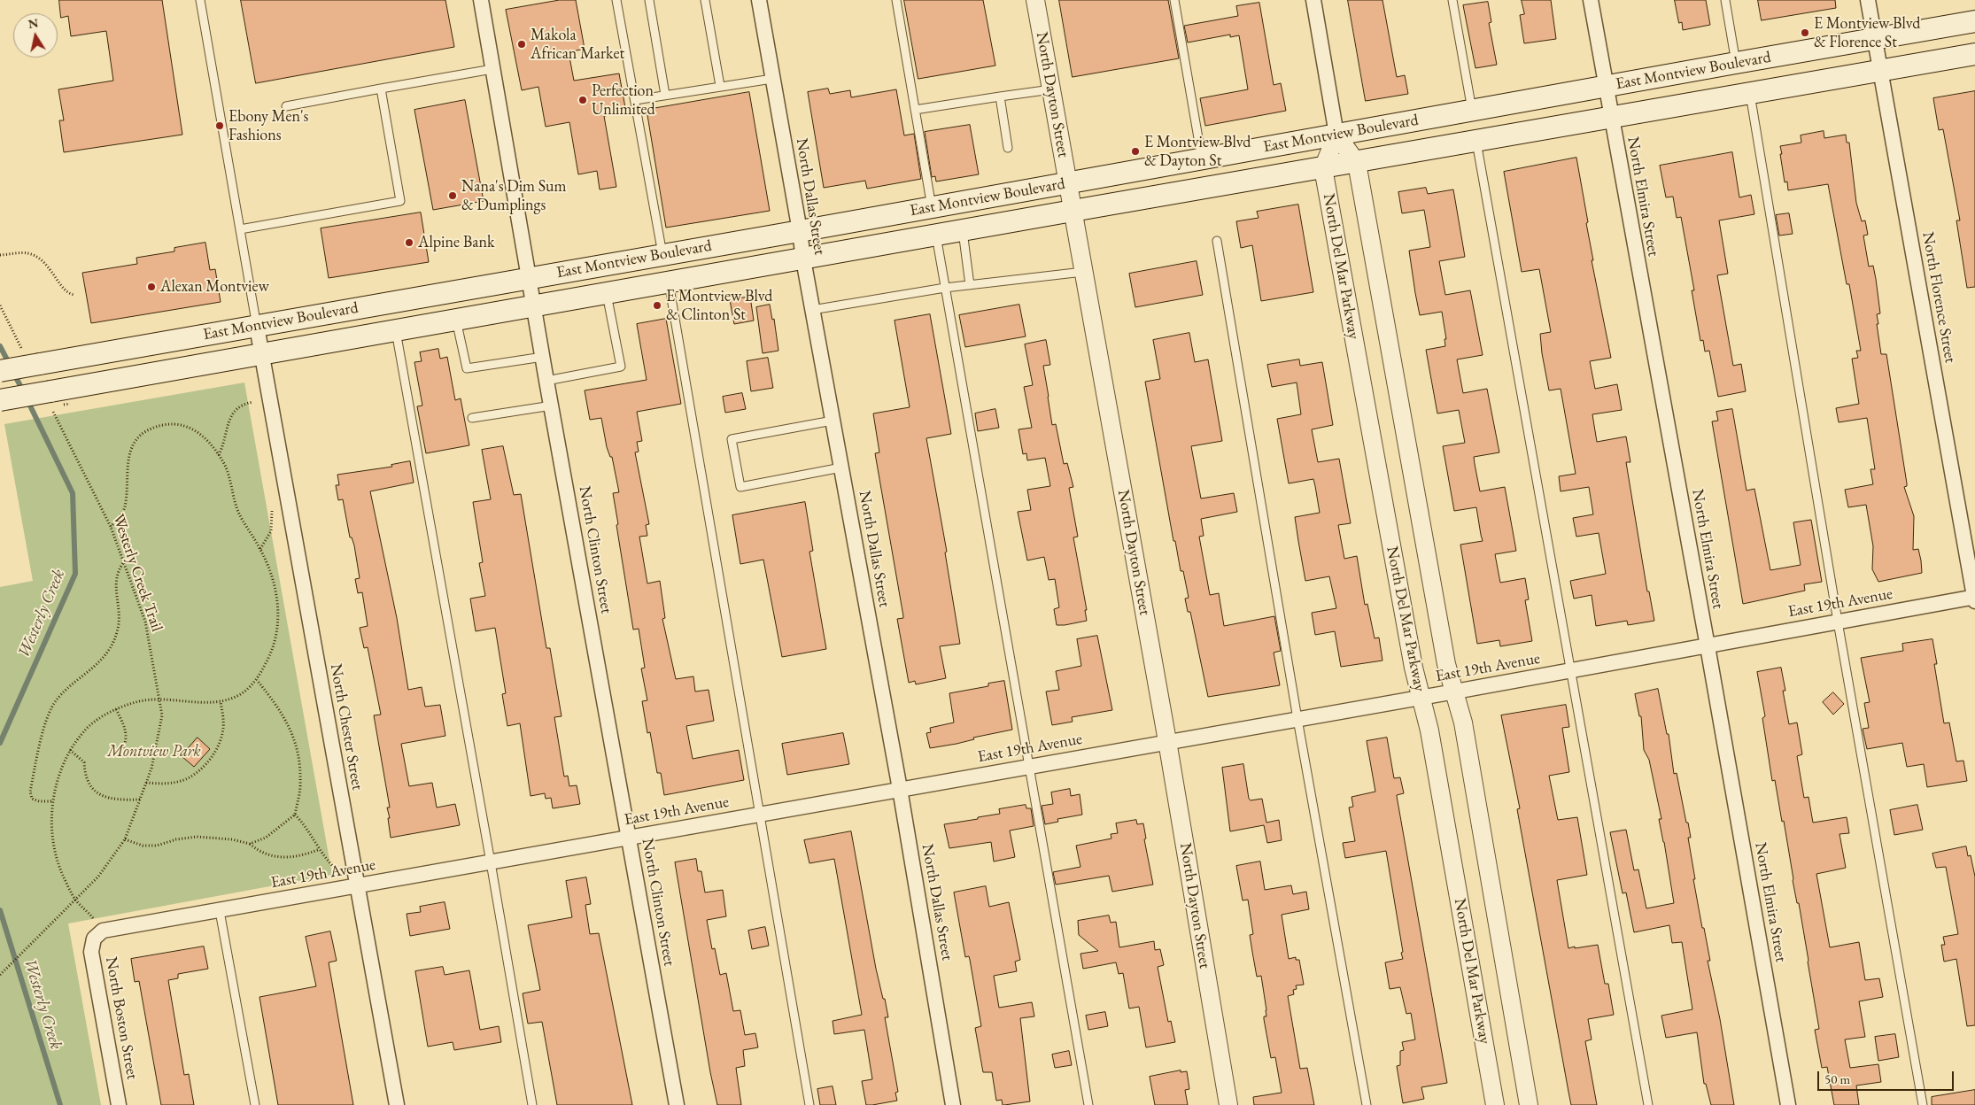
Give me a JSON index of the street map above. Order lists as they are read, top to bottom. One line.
{"streets":{"main road":["East Montview Boulevard"],"street":["North Dayton Street","North Dallas Street","North Elmira Street","North Del Mar Parkway","North Florence Street","North Clinton Street","East 19th Avenue","North Chester Street","North Boston Street"],"path":["Westerly Creek Trail"]},"crossings":[["East Montview Boulevard","North Dayton Street"],["East Montview Boulevard","North Dallas Street"],["East Montview Boulevard","North Elmira Street"],["East Montview Boulevard","North Del Mar Parkway"],["East Montview Boulevard","North Florence Street"],["East Montview Boulevard","North Clinton Street"],["East Montview Boulevard","Westerly Creek Trail"],["East Montview Boulevard","North Chester Street"],["North Dayton Street","East 19th Avenue"],["North Dallas Street","East 19th Avenue"],["North Elmira Street","East 19th Avenue"],["North Del Mar Parkway","East 19th Avenue"],["North Florence Street","East 19th Avenue"],["North Clinton Street","East 19th Avenue"],["East 19th Avenue","North Chester Street"],["East 19th Avenue","North Boston Street"]],"water":["Westerly Creek"],"parks":["Montview Park"],"places":["E Montview Blvd & Florence St","Makola African Market","Perfection Unlimited","Ebony Men's Fashions","E Montview Blvd & Dayton St","Nana's Dim Sum & Dumplings","Alpine Bank","Alexan Montview","E Montview Blvd & Clinton St"],"scale_bar":"50 m","north":"top"}
